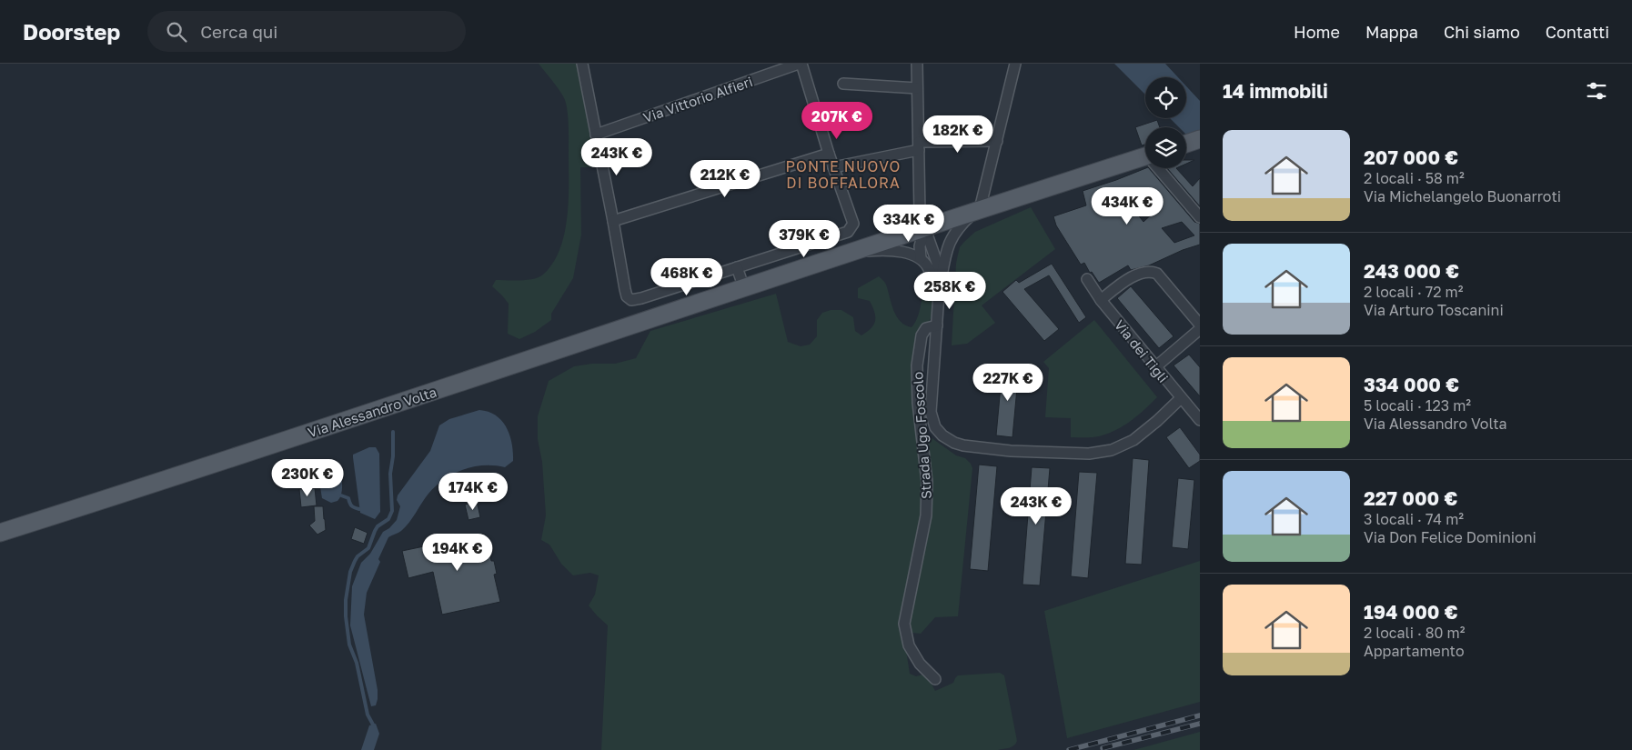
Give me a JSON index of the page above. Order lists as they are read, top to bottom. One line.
{"streets":{"main road":["Via Alessandro Volta"],"street":["Via Vittorio Alfieri","Via dei Tigli","Strada Ugo Foscolo"]},"districts":["PONTE NUOVO DI BOFFALORA"],"page":{"header":"Doorstep","search":"Cerca qui","nav":["Home","Mappa","Chi siamo","Contatti"],"heading":"14 immobili","price":["207K €","182K €","243K €","212K €","434K €","334K €","379K €","468K €","258K €","227K €","230K €","174K €","243K €","194K €"],"list":[{"name":"207 000 €","note":"2 locali · 58 m² · Via Michelangelo Buonarroti"},{"name":"243 000 €","note":"2 locali · 72 m² · Via Arturo Toscanini"},{"name":"334 000 €","note":"5 locali · 123 m² · Via Alessandro Volta"},{"name":"227 000 €","note":"3 locali · 74 m² · Via Don Felice Dominioni"},{"name":"194 000 €","note":"2 locali · 80 m² · Appartamento"}]}}
